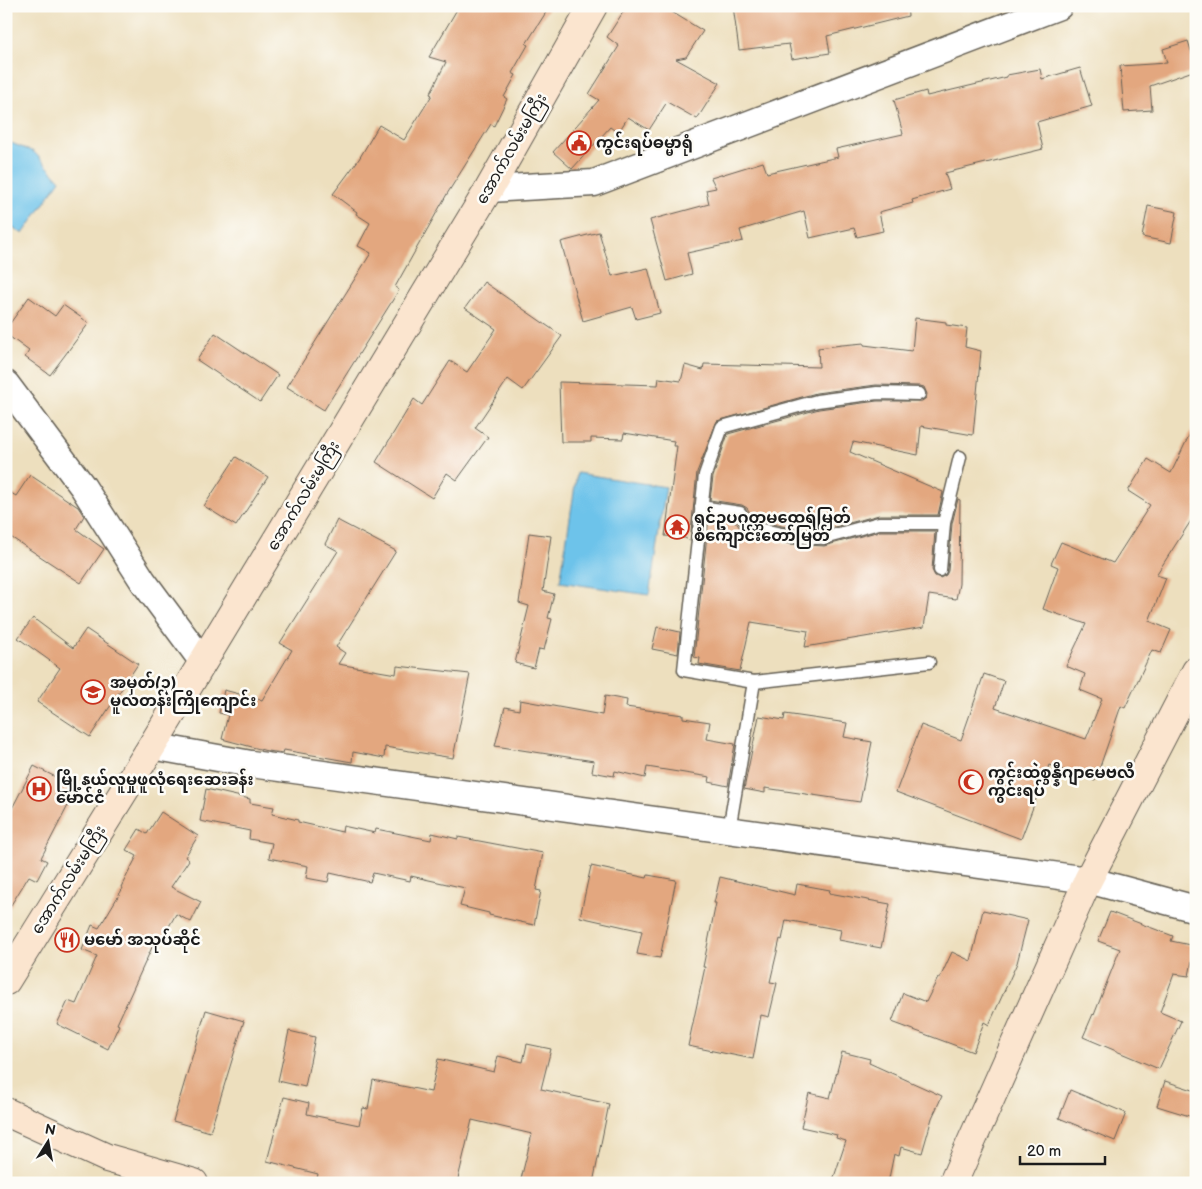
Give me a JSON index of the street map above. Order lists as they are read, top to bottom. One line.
{"streets":{"main road":["အောက်လမ်းမကြီး"]},"places":{"public building":["ကွင်းရပ်ဓမ္မာရုံ"],"temple":["ရှင်ဥပဂုတ္တမထေရ်မြတ် စံကျောင်းတော်မြတ်"],"school or university":["အမှတ်(၃) မူလတန်းကြိုကျောင်း"],"mosque":["ကွင်းထဲစွန္နီဂျာမေဗလီ ကွင်းရပ်"],"hospital":["မြို့နယ်လူမှုဖူလုံရေးဆေးခန်း မောင်ငံ"],"restaurant":["မမော် အသုပ်ဆိုင်"]},"scale_bar":"20 m","north":"top"}
